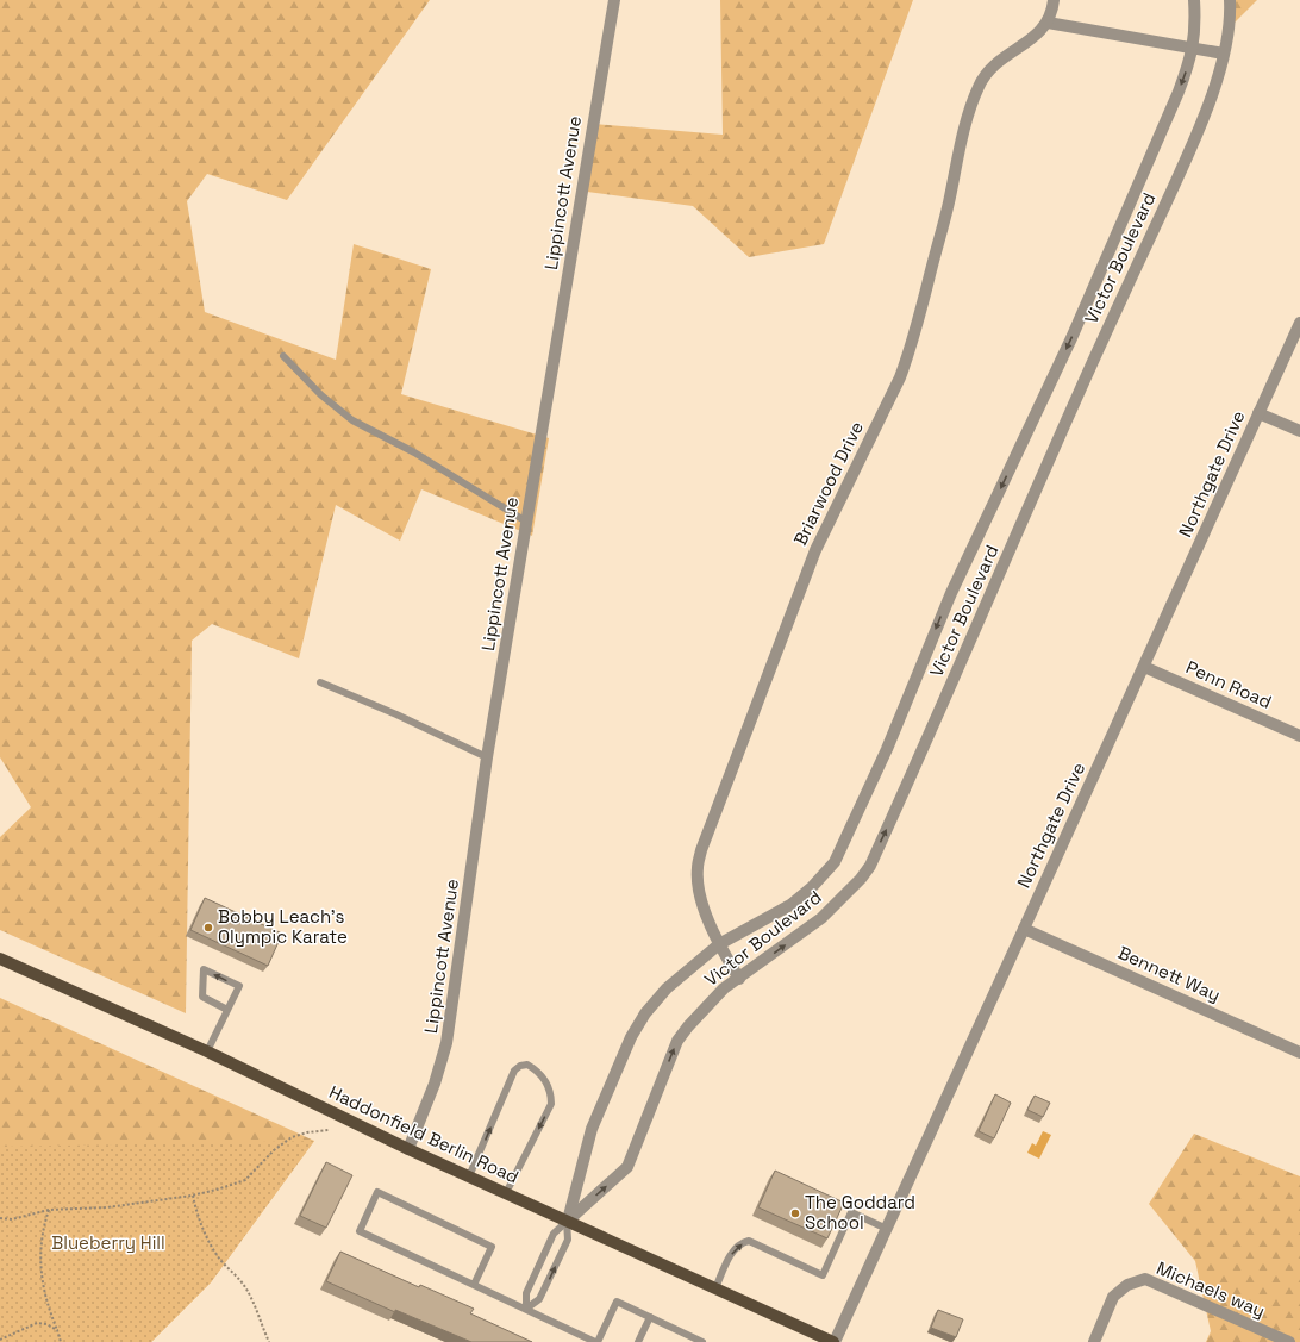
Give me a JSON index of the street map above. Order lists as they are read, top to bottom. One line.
{"streets":{"main road":["Haddonfield Berlin Road"],"street":["Lippincott Avenue","Victor Boulevard","Northgate Drive","Briarwood Drive","Penn Road","Bennett Way","Michaels way"]},"crossings":[["Lippincott Avenue","Haddonfield Berlin Road"],["Victor Boulevard","Briarwood Drive"],["Victor Boulevard","Haddonfield Berlin Road"],["Northgate Drive","Penn Road"],["Northgate Drive","Bennett Way"],["Northgate Drive","Haddonfield Berlin Road"]],"parks":["Blueberry Hill"],"places":["Bobby Leach's Olympic Karate","The Goddard School"]}
